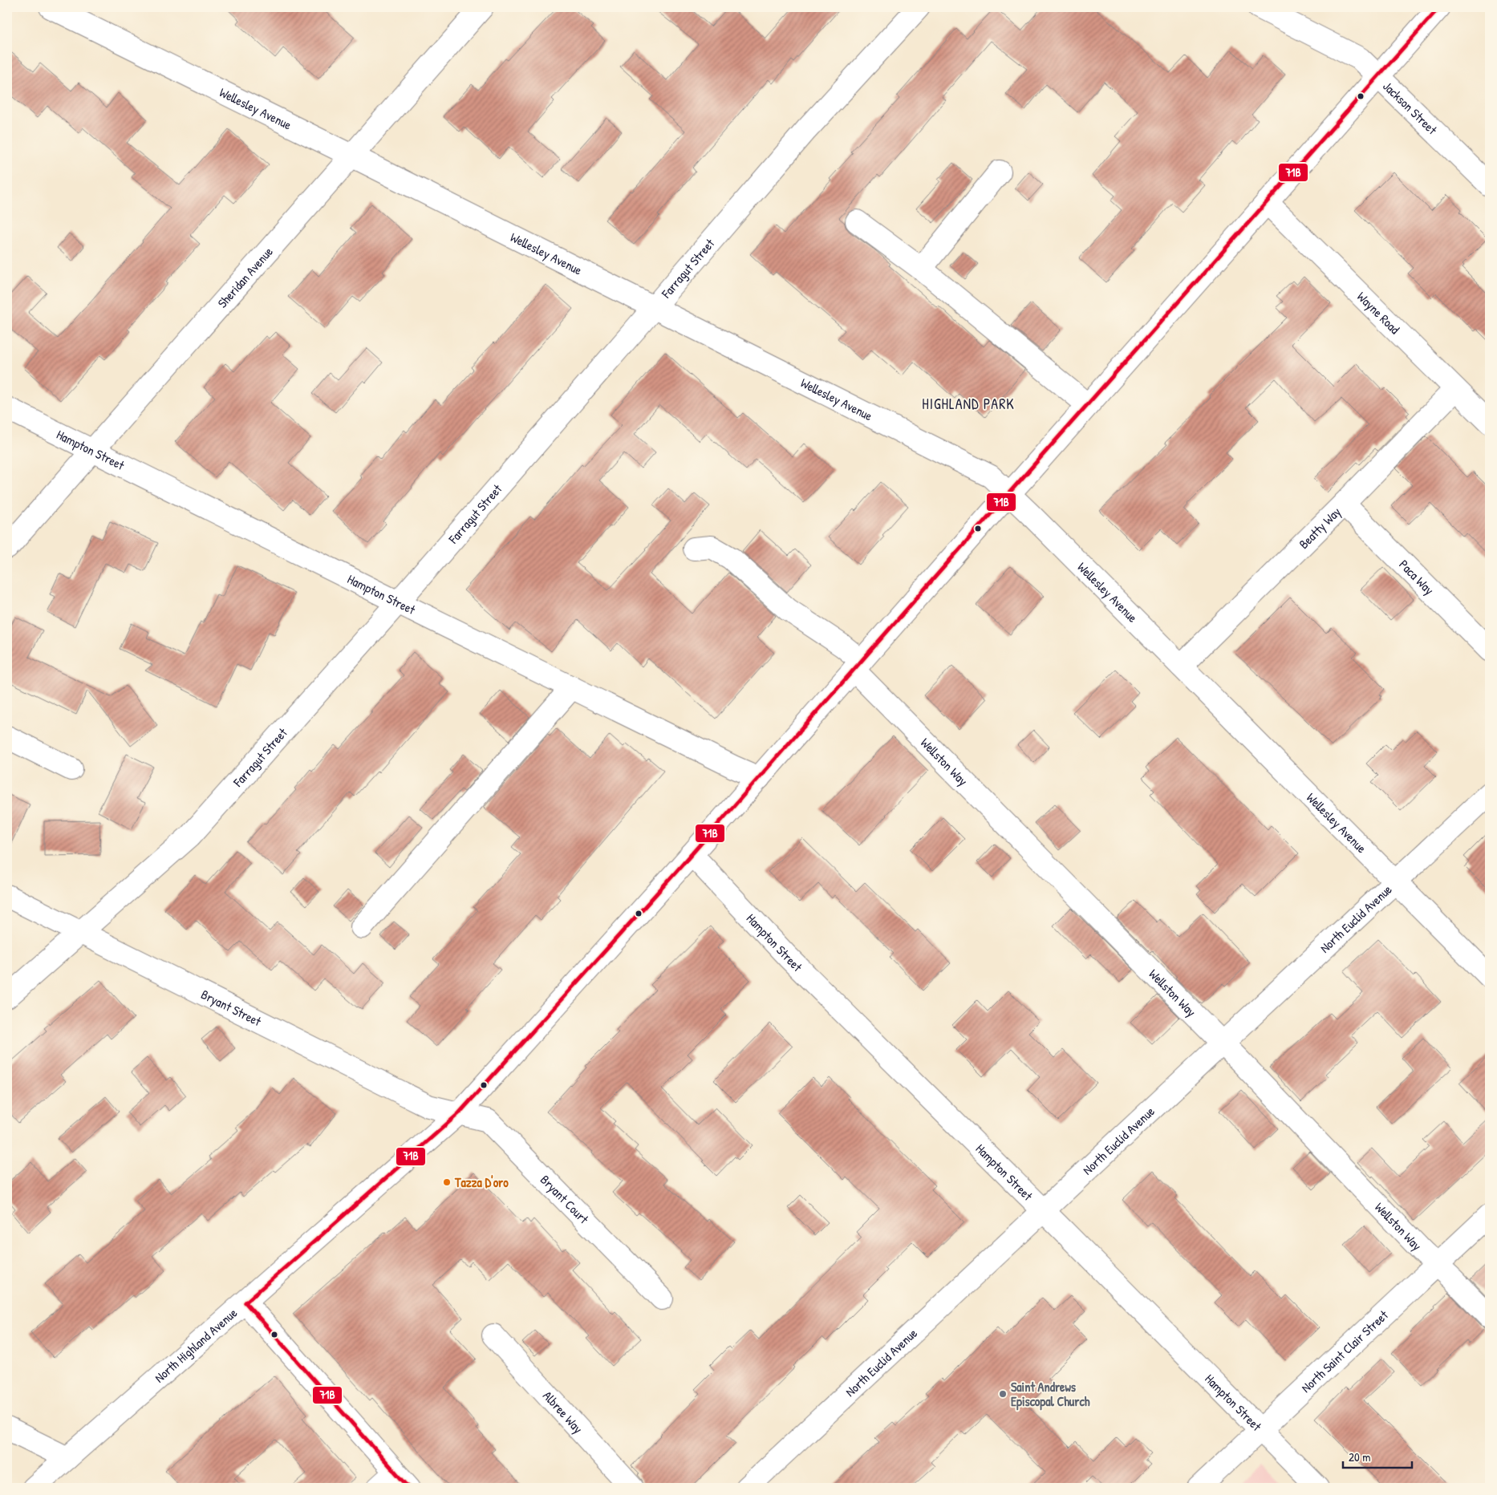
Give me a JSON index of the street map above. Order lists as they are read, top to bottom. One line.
{"streets":{"street":["Jackson Street","Wellesley Avenue","Farragut Street","Sheridan Avenue","Wayne Road","Hampton Street","Beatty Way","Paca Way","Wellston Way","North Euclid Avenue","Bryant Street","Bryant Court","North Highland Avenue","North Saint Clair Street","Albree Way"]},"crossings":[["Jackson Street","North Highland Avenue"],["Wellesley Avenue","Farragut Street"],["Wellesley Avenue","Sheridan Avenue"],["Wellesley Avenue","Beatty Way"],["Wellesley Avenue","North Euclid Avenue"],["Wellesley Avenue","North Highland Avenue"],["Farragut Street","Hampton Street"],["Farragut Street","Bryant Street"],["Sheridan Avenue","Hampton Street"],["Wayne Road","Beatty Way"],["Wayne Road","North Highland Avenue"],["Hampton Street","North Euclid Avenue"],["Hampton Street","North Highland Avenue"],["Hampton Street","North Saint Clair Street"],["Beatty Way","Paca Way"],["Wellston Way","North Euclid Avenue"],["Wellston Way","North Highland Avenue"],["Wellston Way","North Saint Clair Street"],["Bryant Street","Bryant Court"],["Bryant Street","North Highland Avenue"],["Bryant Court","North Highland Avenue"]],"districts":["HIGHLAND PARK"],"places":["Tazza D'oro","Saint Andrews Episcopal Church"],"lines":["transit line 71B"],"scale_bar":"20 m"}
